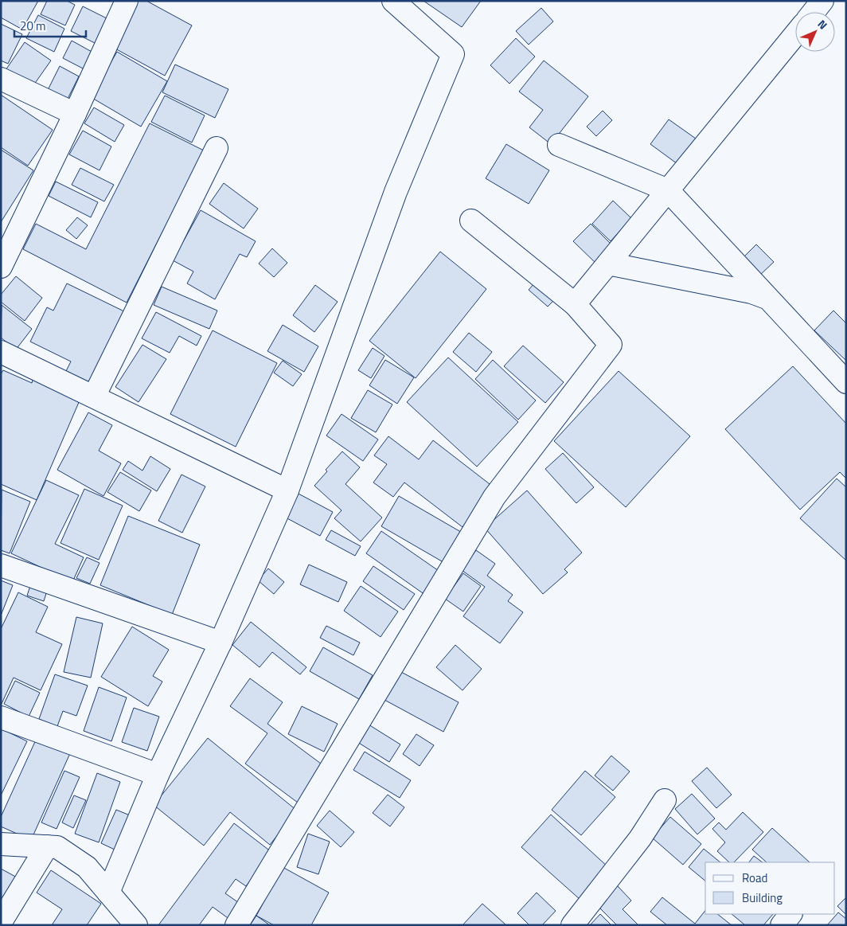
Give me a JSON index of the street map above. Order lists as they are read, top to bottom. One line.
{"legend":["Road","Building"],"scale_bar":"20 m","north":"top right"}
